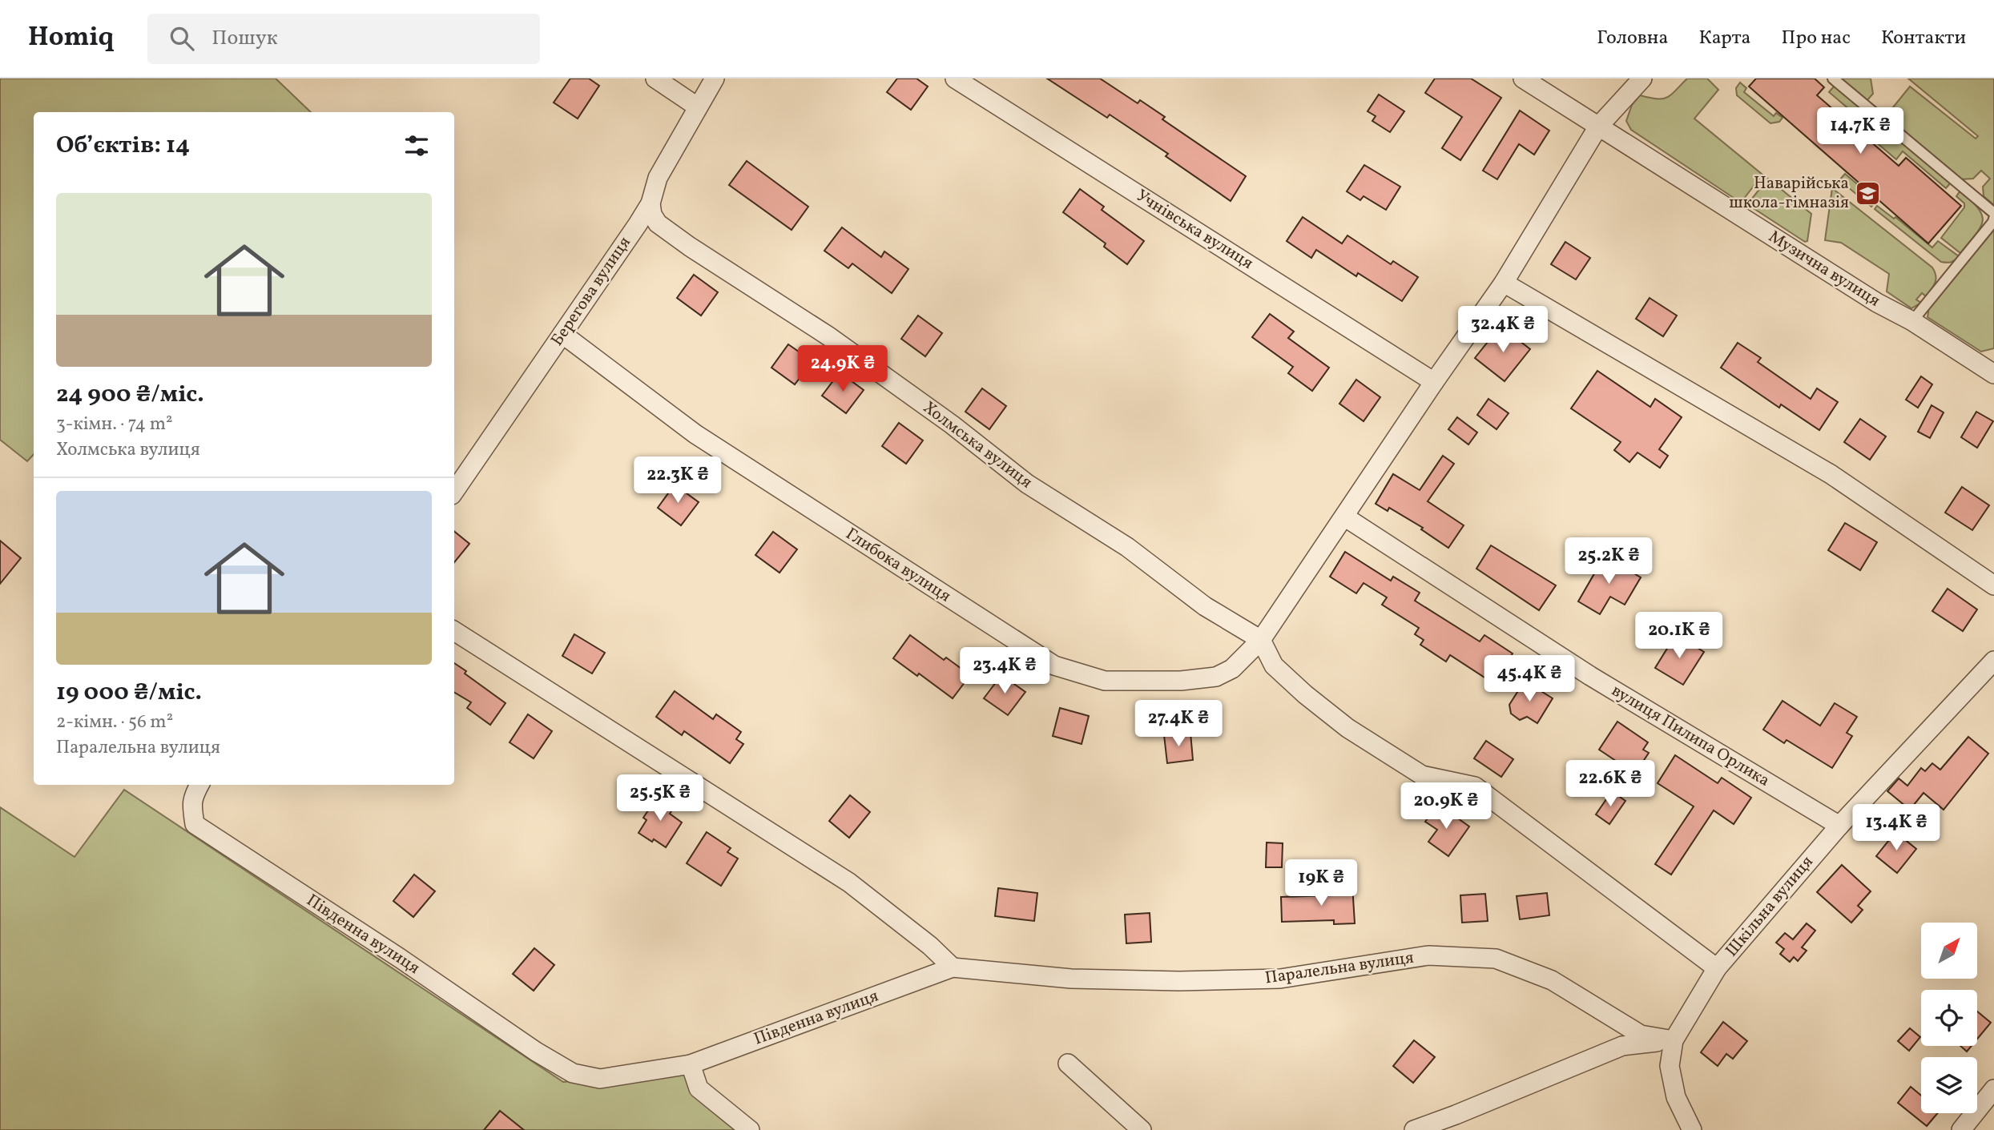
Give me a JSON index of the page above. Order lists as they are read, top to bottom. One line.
{"streets":{"street":["Учнівська вулиця","Музична вулиця","Берегова вулиця","Холмська вулиця","Глибока вулиця","вулиця Пилипа Орлика","Шкільна вулиця","Південна вулиця","Паралельна вулиця"]},"crossings":[["Учнівська вулиця","Глибока вулиця"],["Музична вулиця","Глибока вулиця"],["Берегова вулиця","Холмська вулиця"],["Берегова вулиця","Глибока вулиця"],["Холмська вулиця","Глибока вулиця"],["Глибока вулиця","вулиця Пилипа Орлика"],["вулиця Пилипа Орлика","Шкільна вулиця"],["Шкільна вулиця","Паралельна вулиця"],["Південна вулиця","Паралельна вулиця"]],"places":{"school or university":["Наварійська школа-гімназія"]},"north":"top right","page":{"header":"Homiq","search":"Пошук","nav":["Головна","Карта","Про нас","Контакти"],"price":["14.7K ₴","32.4K ₴","24.9K ₴","22.3K ₴","25.2K ₴","20.1K ₴","23.4K ₴","45.4K ₴","27.4K ₴","22.6K ₴","25.5K ₴","20.9K ₴","13.4K ₴","19K ₴"],"heading":"Об’єктів: 14","list":[{"name":"24 900 ₴/міс.","note":"3-кімн. · 74 m² · Холмська вулиця"},{"name":"19 000 ₴/міс.","note":"2-кімн. · 56 m² · Паралельна вулиця"}]}}
